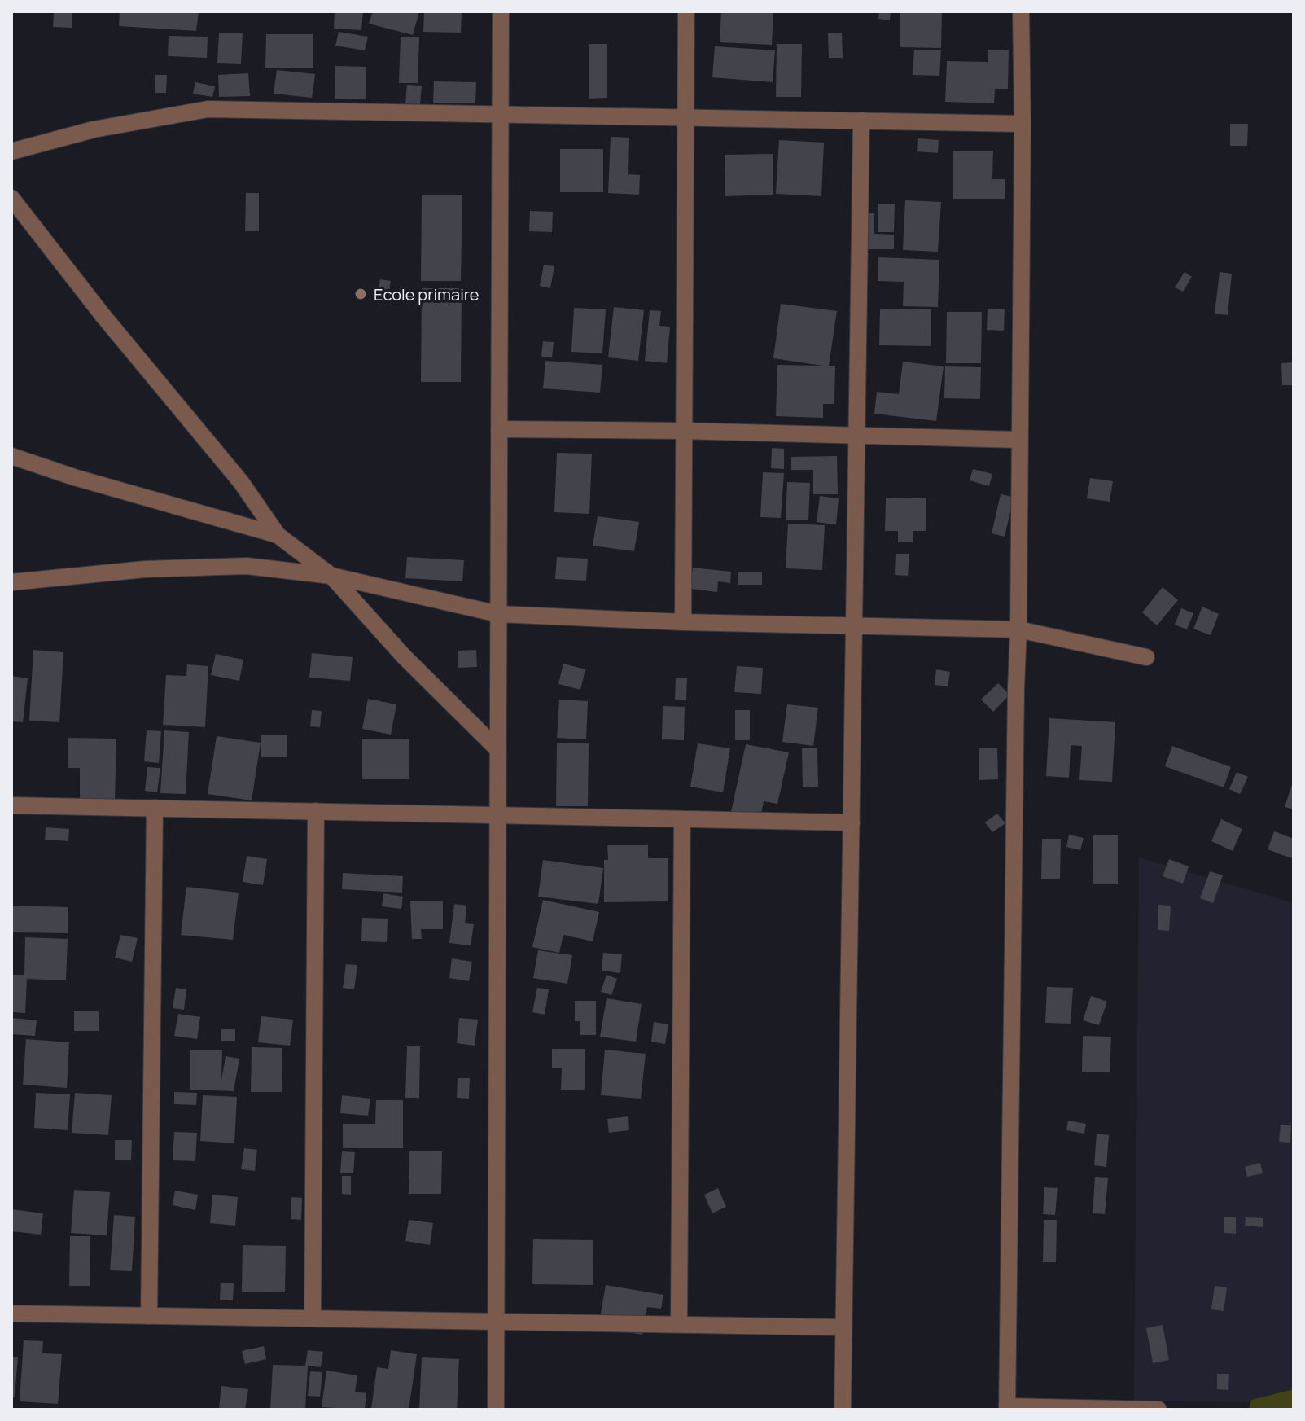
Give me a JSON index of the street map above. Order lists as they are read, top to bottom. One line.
{"places":["Ecole primaire"]}
